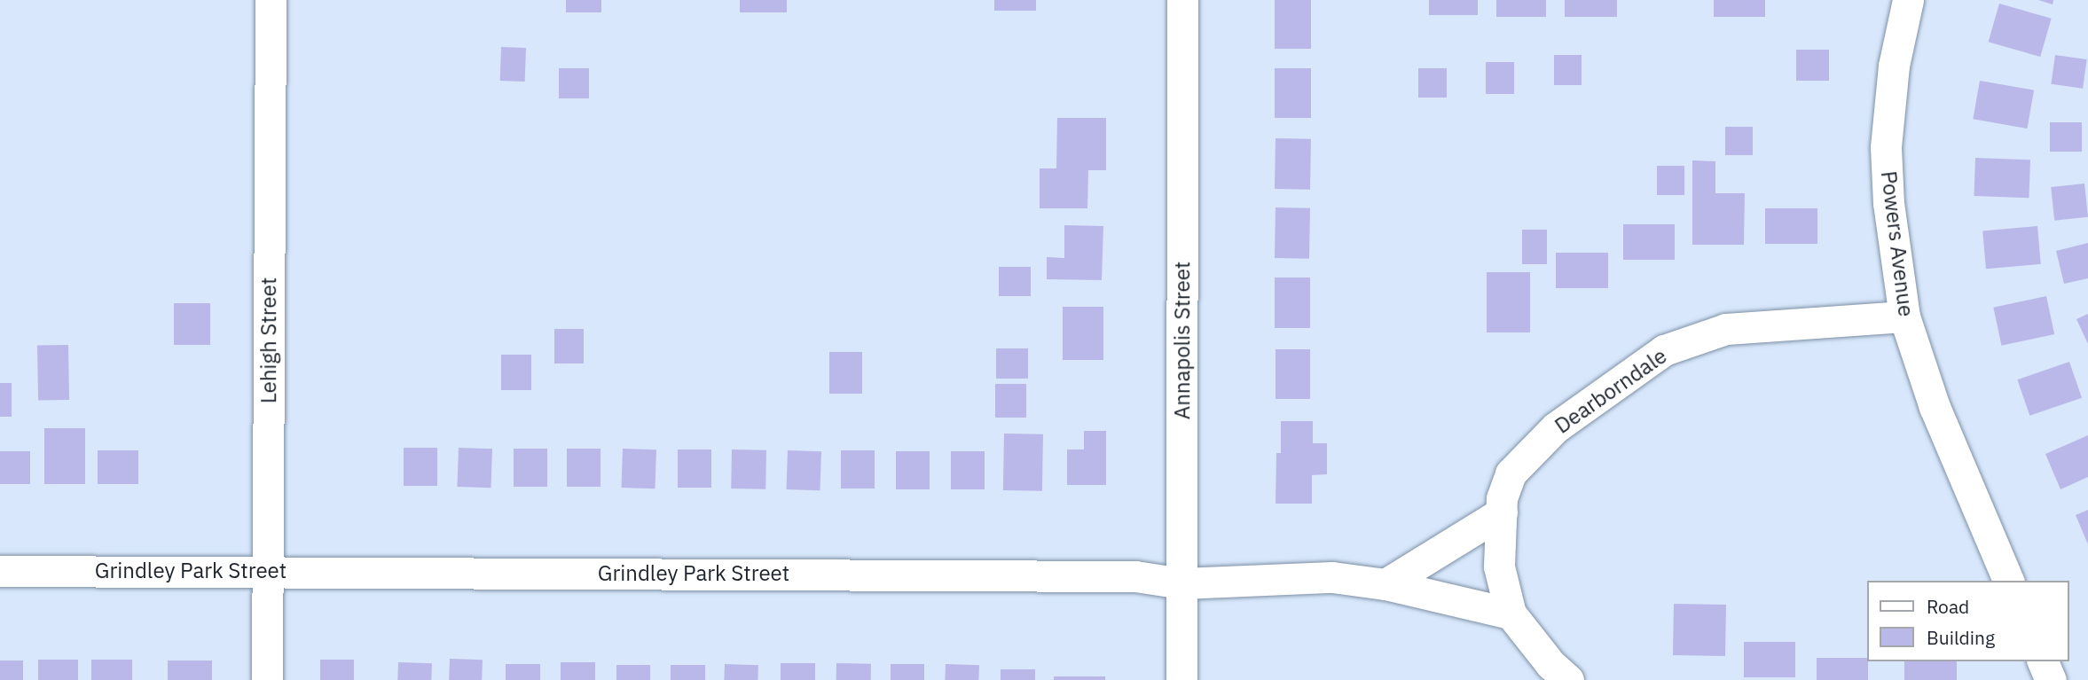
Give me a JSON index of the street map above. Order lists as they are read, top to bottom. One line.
{"streets":{"street":["Powers Avenue","Lehigh Street","Annapolis Street","Dearborndale","Grindley Park Street"]},"crossings":[["Powers Avenue","Dearborndale"],["Lehigh Street","Grindley Park Street"],["Annapolis Street","Grindley Park Street"],["Dearborndale","Grindley Park Street"]],"legend":["Road","Building"]}
